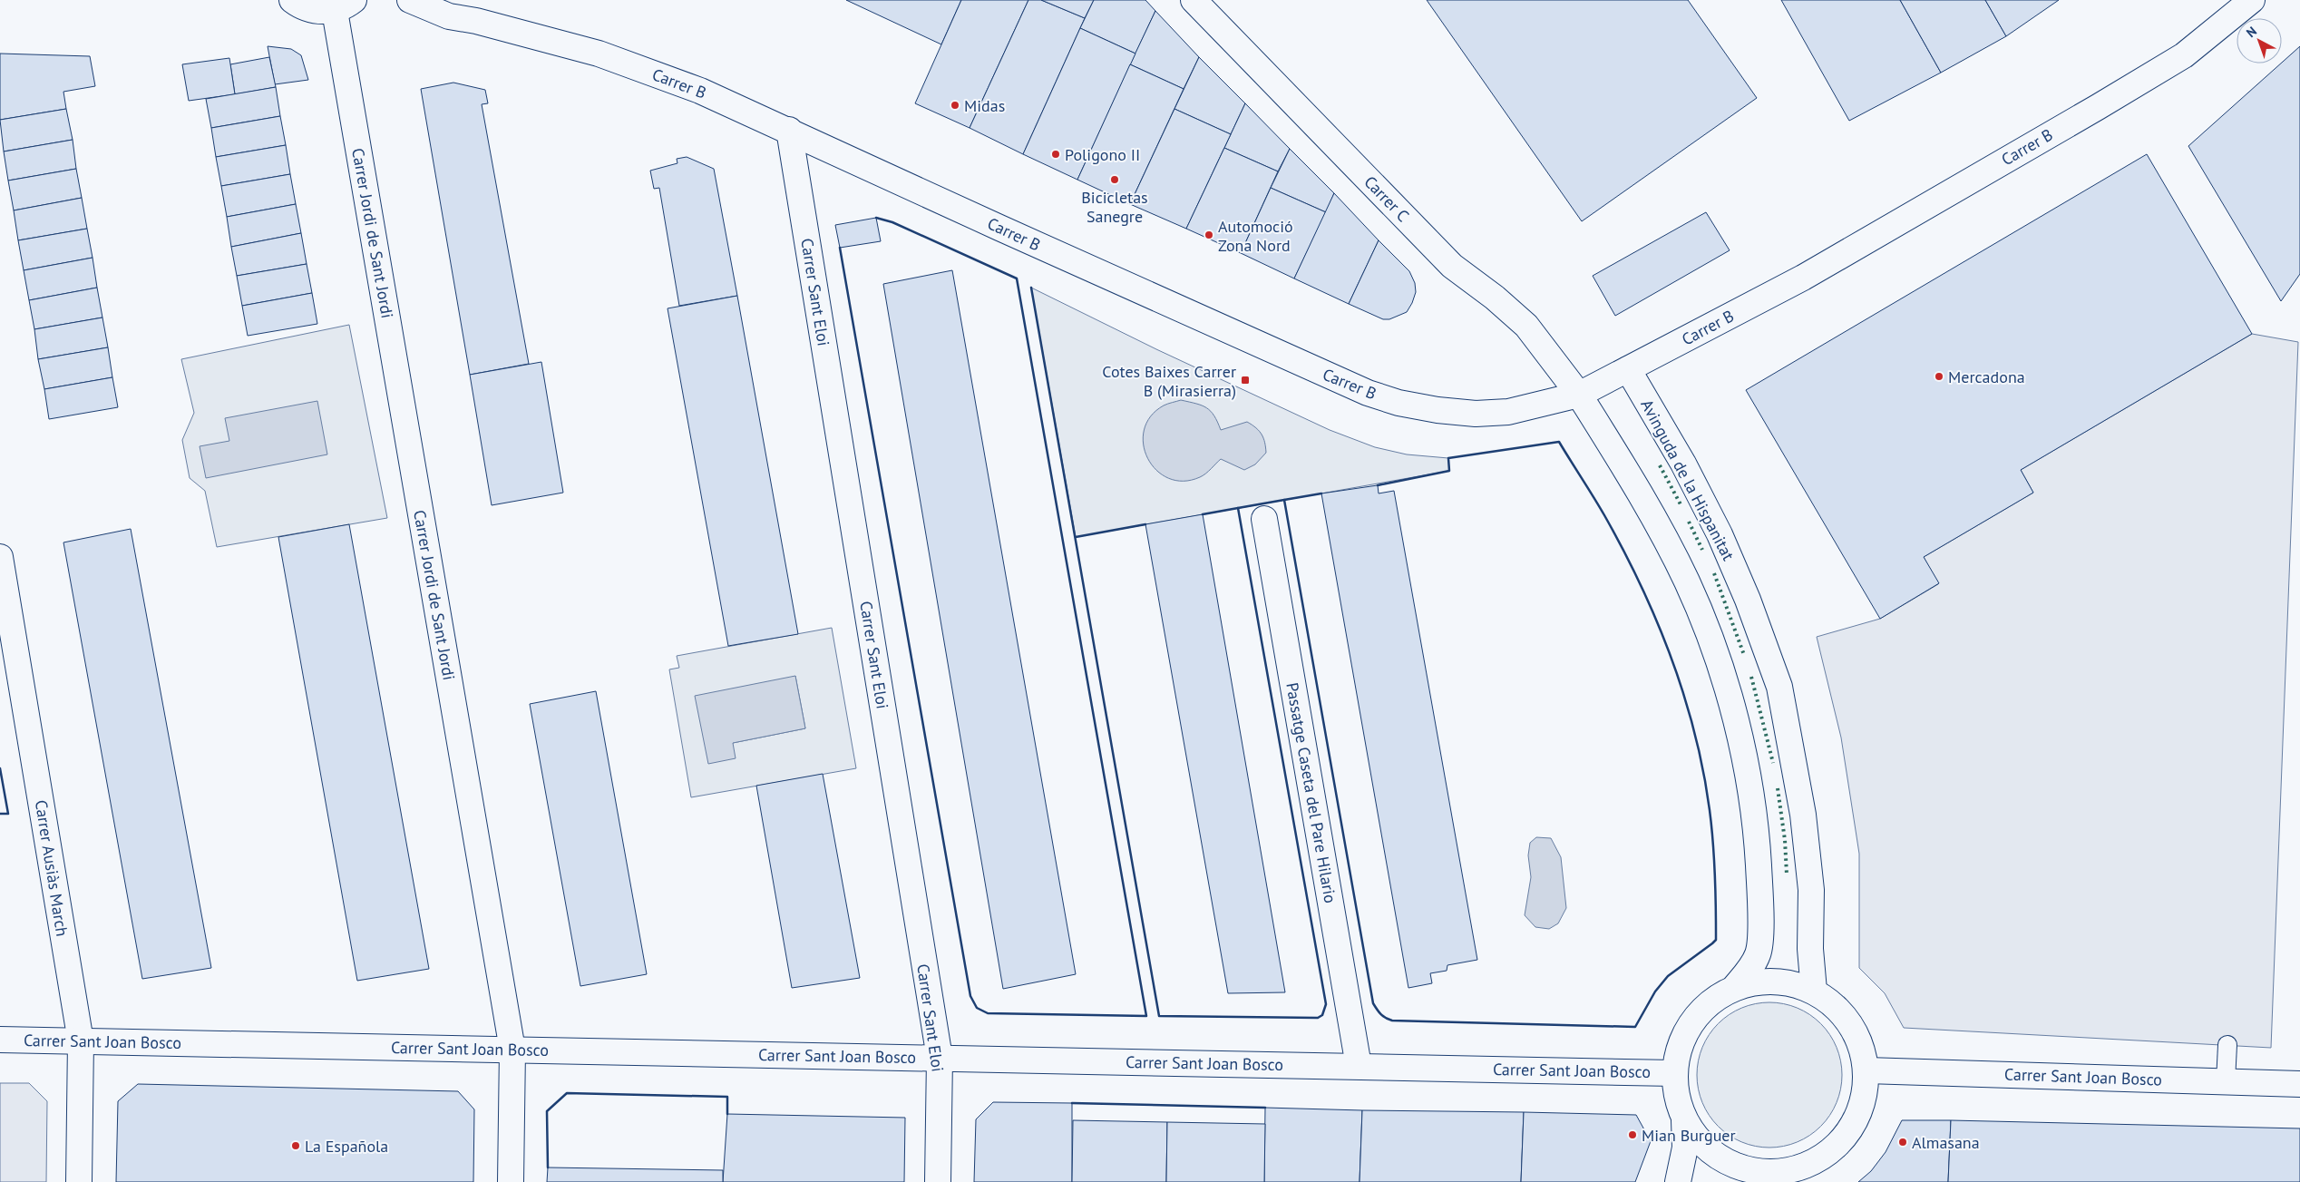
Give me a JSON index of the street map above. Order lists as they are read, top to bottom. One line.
{"streets":{"street":["Carrer B","Carrer C","Carrer Jordi de Sant Jordi","Carrer Sant Eloi","Avinguda de la Hispanitat","Passatge Caseta del Pare Hilario","Carrer Ausiàs March","Carrer Sant Joan Bosco"]},"crossings":[["Carrer B","Carrer C"],["Carrer B","Carrer Sant Eloi"],["Carrer B","Avinguda de la Hispanitat"],["Carrer Jordi de Sant Jordi","Carrer Sant Joan Bosco"],["Carrer Sant Eloi","Carrer Sant Joan Bosco"],["Passatge Caseta del Pare Hilario","Carrer Sant Joan Bosco"],["Carrer Ausiàs March","Carrer Sant Joan Bosco"]],"places":{"other":["Midas","Poligono II","Bicicletas Sanegre","Automoció Zona Nord","Mercadona","Mian Burguer","Almasana","La Española"],"transit":["Cotes Baixes Carrer B (Mirasierra)"]},"north":"top left"}
